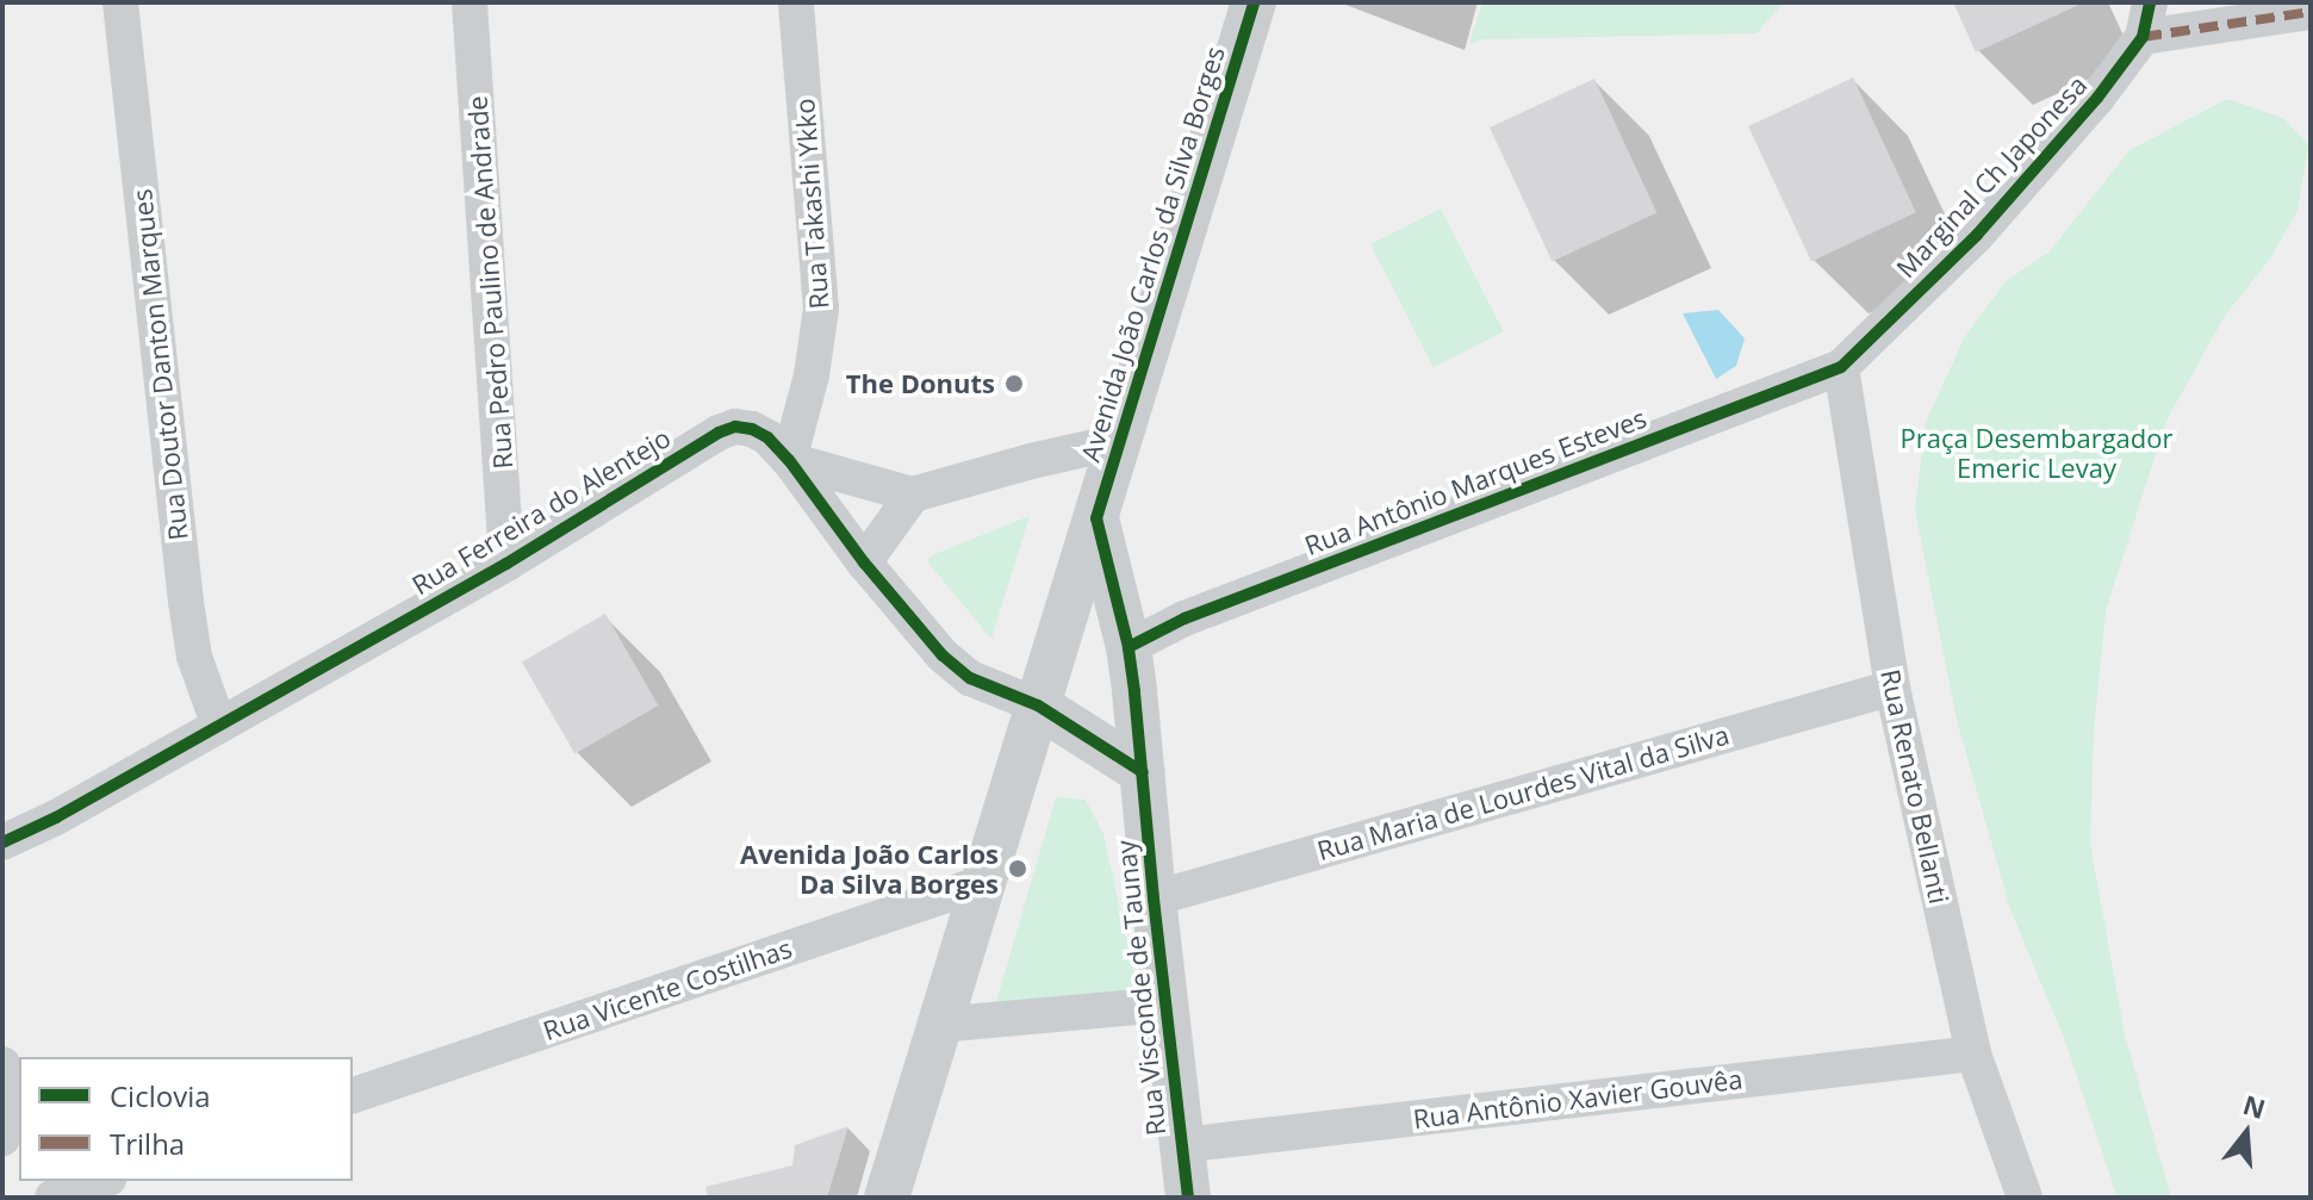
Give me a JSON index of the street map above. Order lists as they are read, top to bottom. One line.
{"streets":{"street":["Marginal Ch Japonesa","Rua Takashi Ykko","Avenida João Carlos da Silva Borges","Rua Pedro Paulino de Andrade","Rua Doutor Danton Marques","Rua Antônio Marques Esteves","Rua Ferreira do Alentejo","Rua Renato Bellanti","Rua Maria de Lourdes Vital da Silva","Rua Visconde de Taunay","Rua Vicente Costilhas","Rua Antônio Xavier Gouvêa"]},"crossings":[["Marginal Ch Japonesa","Rua Antônio Marques Esteves"],["Marginal Ch Japonesa","Rua Renato Bellanti"],["Rua Takashi Ykko","Rua Ferreira do Alentejo"],["Avenida João Carlos da Silva Borges","Rua Ferreira do Alentejo"],["Avenida João Carlos da Silva Borges","Rua Visconde de Taunay"],["Avenida João Carlos da Silva Borges","Rua Vicente Costilhas"],["Rua Pedro Paulino de Andrade","Rua Ferreira do Alentejo"],["Rua Doutor Danton Marques","Rua Ferreira do Alentejo"],["Rua Antônio Marques Esteves","Rua Renato Bellanti"],["Rua Antônio Marques Esteves","Rua Visconde de Taunay"],["Rua Renato Bellanti","Rua Maria de Lourdes Vital da Silva"],["Rua Renato Bellanti","Rua Antônio Xavier Gouvêa"],["Rua Maria de Lourdes Vital da Silva","Rua Visconde de Taunay"],["Rua Visconde de Taunay","Rua Antônio Xavier Gouvêa"]],"parks":["Praça Desembargador Emeric Levay"],"places":["The Donuts","Avenida João Carlos Da Silva Borges"],"legend":["Ciclovia","Trilha"],"north":"top"}
